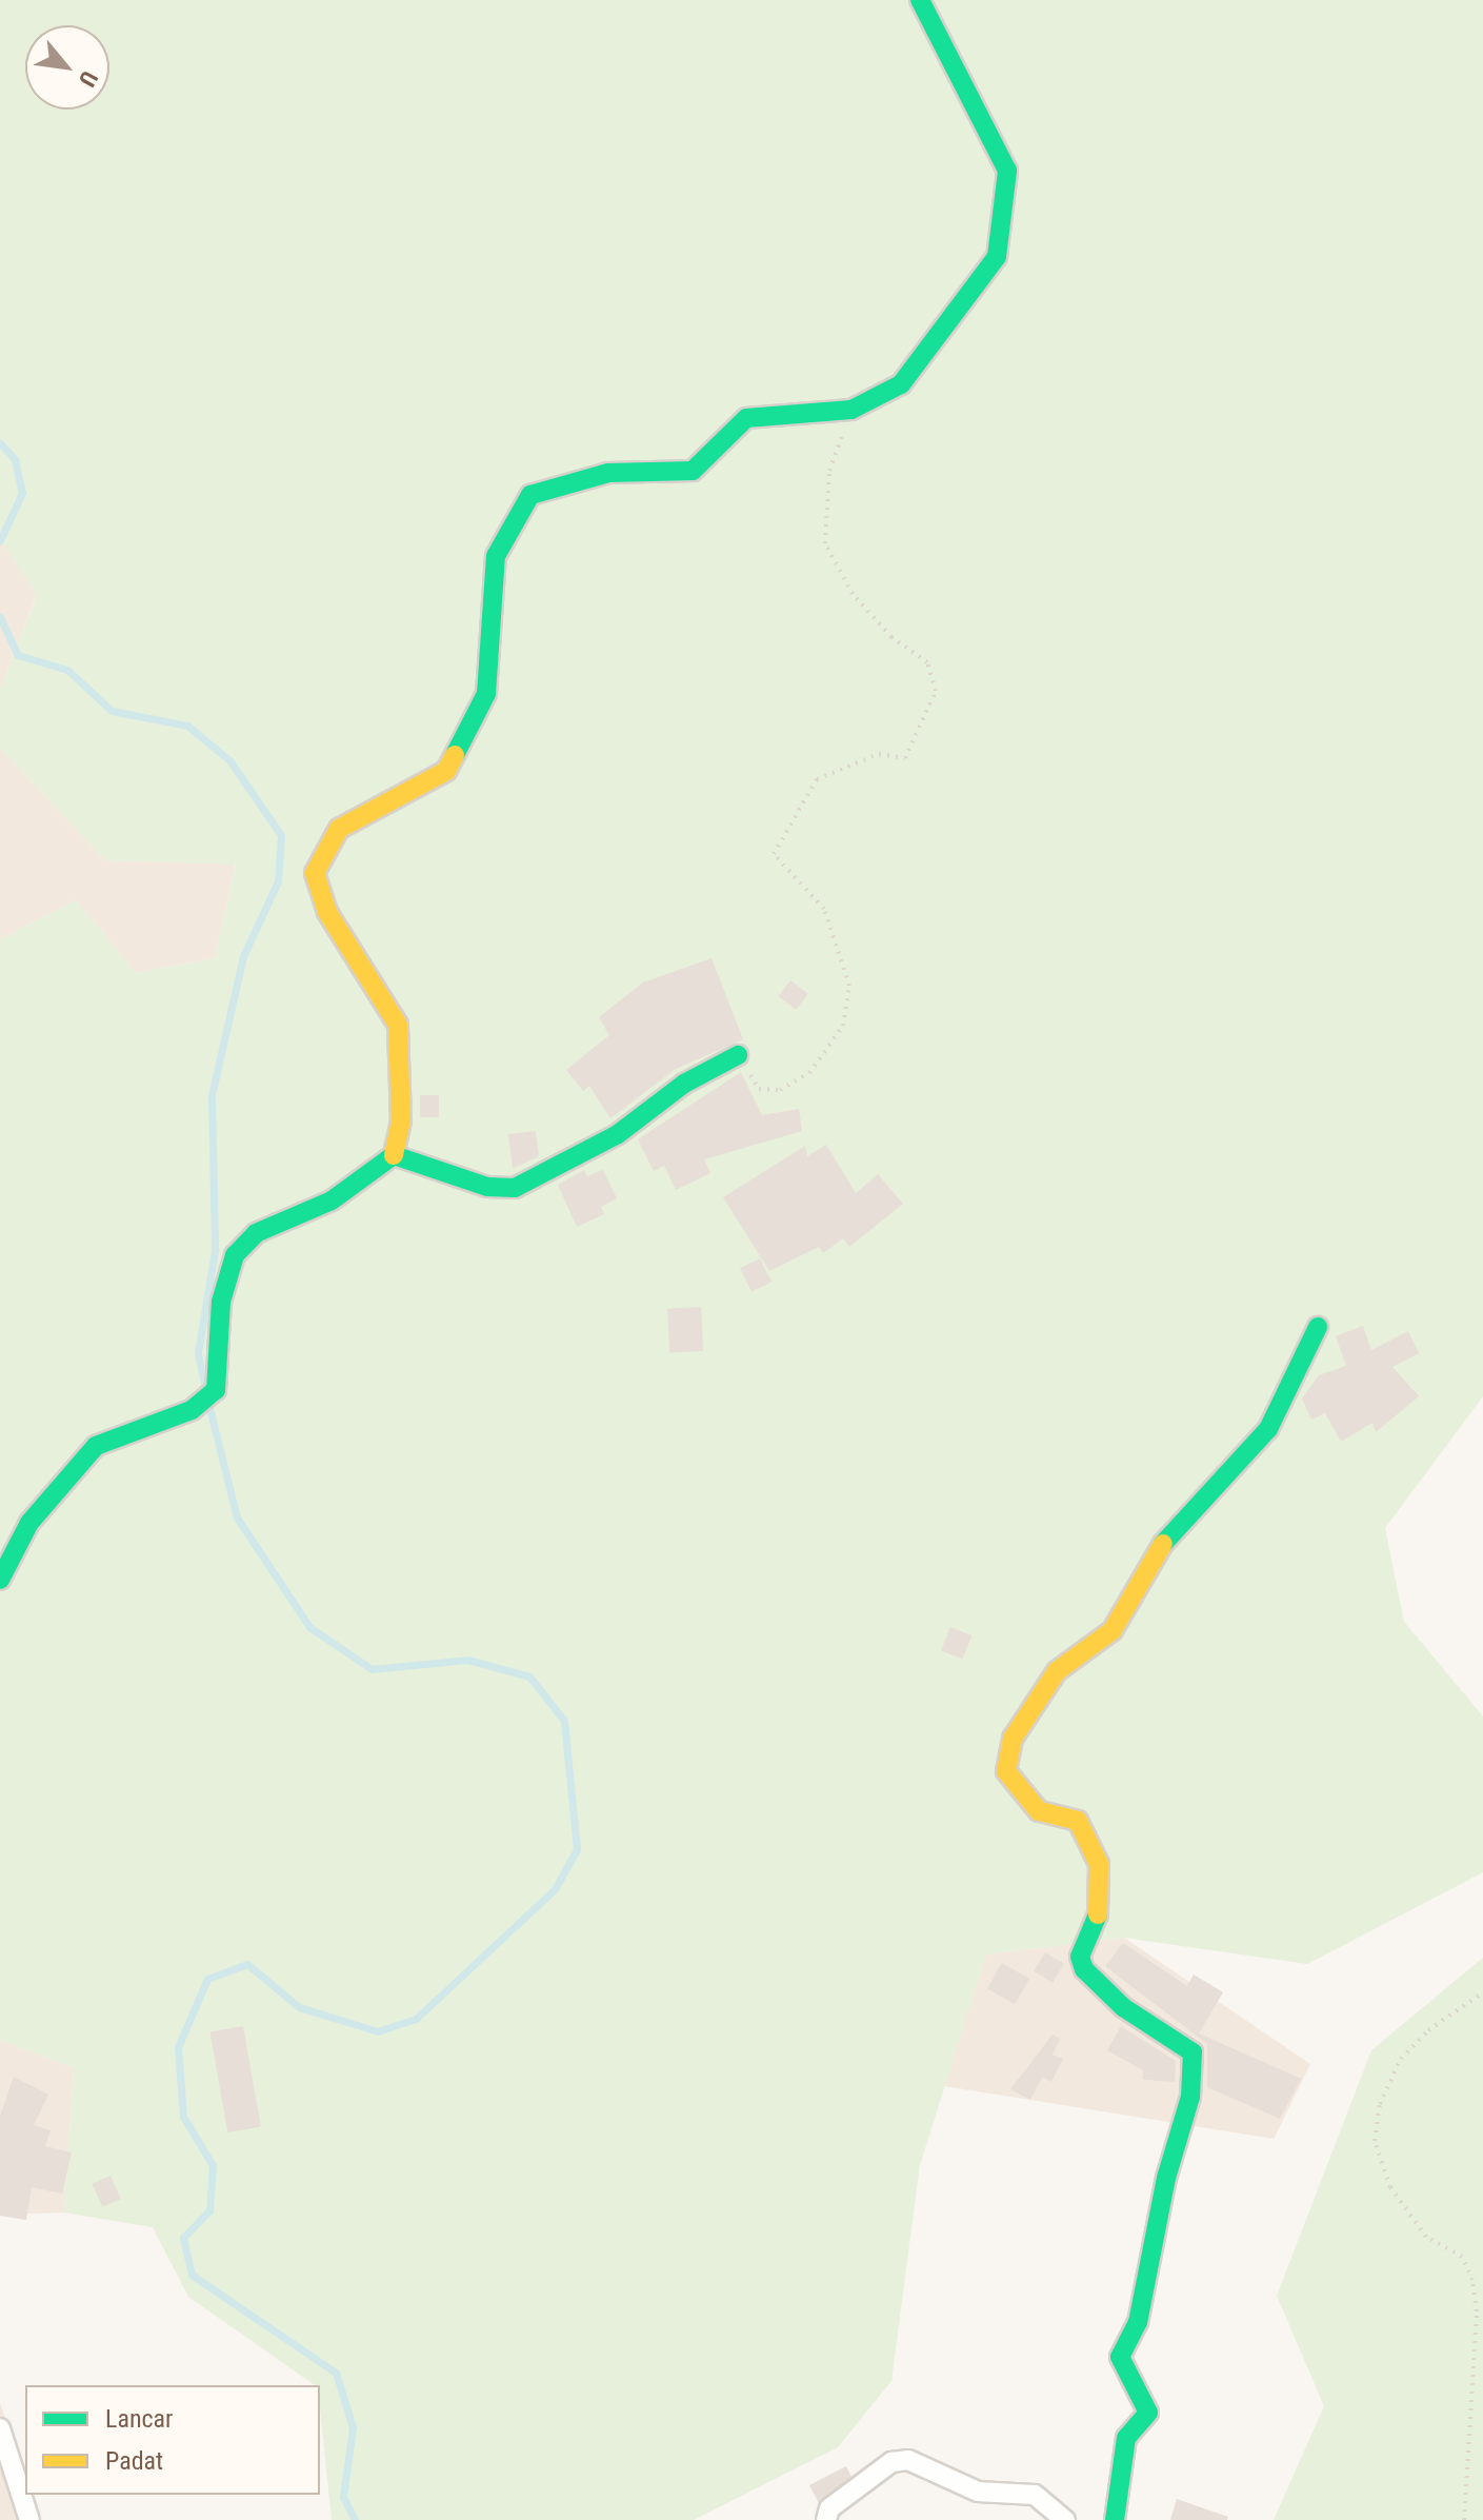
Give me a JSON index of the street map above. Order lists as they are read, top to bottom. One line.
{"legend":["Lancar","Padat"],"north":"bottom right"}
